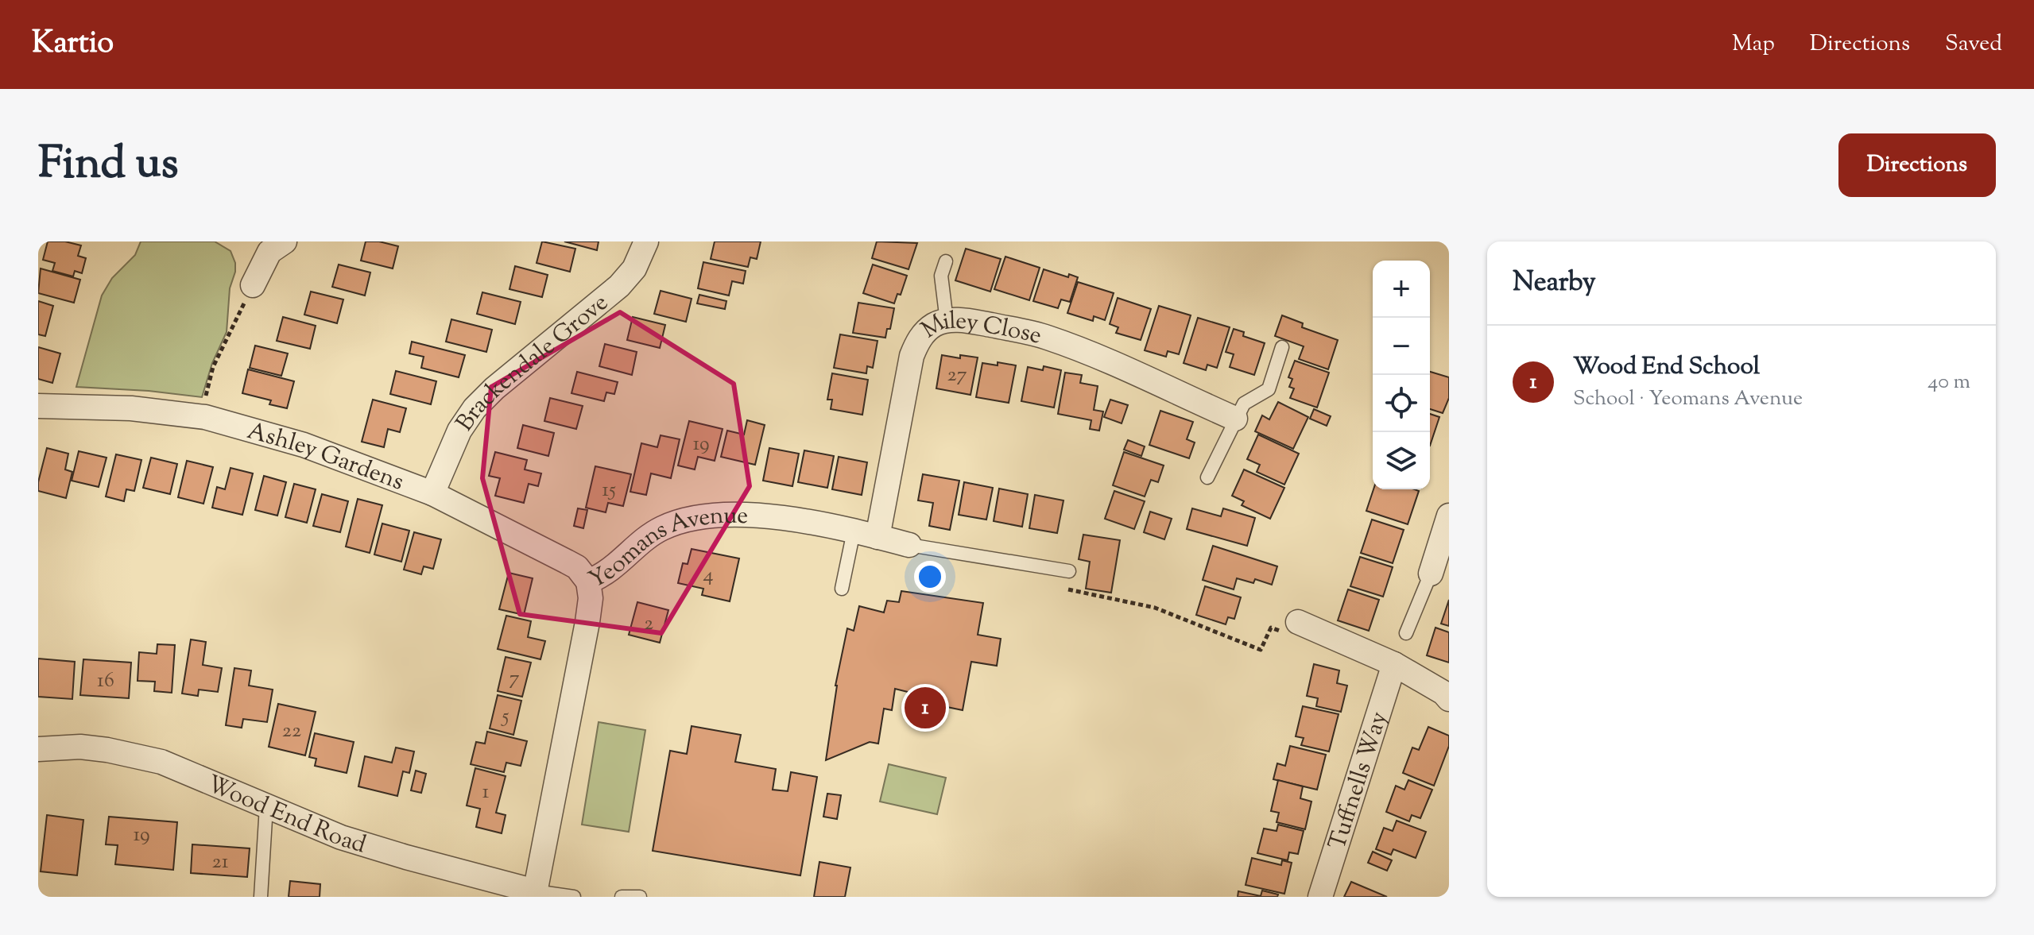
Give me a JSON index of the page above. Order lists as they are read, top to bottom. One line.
{"streets":{"street":["Miley Close","Brackendale Grove","Ashley Gardens","Yeomans Avenue","Tuffnells Way","Wood End Road"]},"crossings":[["Miley Close","Yeomans Avenue"],["Brackendale Grove","Ashley Gardens"],["Ashley Gardens","Yeomans Avenue"],["Yeomans Avenue","Wood End Road"]],"house_numbers":["27","19","15","4","2","7","16","5","22","1","19","21"],"page":{"header":"Kartio","nav":["Map","Directions","Saved"],"title":"Find us","buttons":"Directions","heading":"Nearby","map_buttons":["+","−"],"list":[{"mark":"1","name":"Wood End School","note":"School · Yeomans Avenue","value":"40 m"}],"pins":"1"}}
